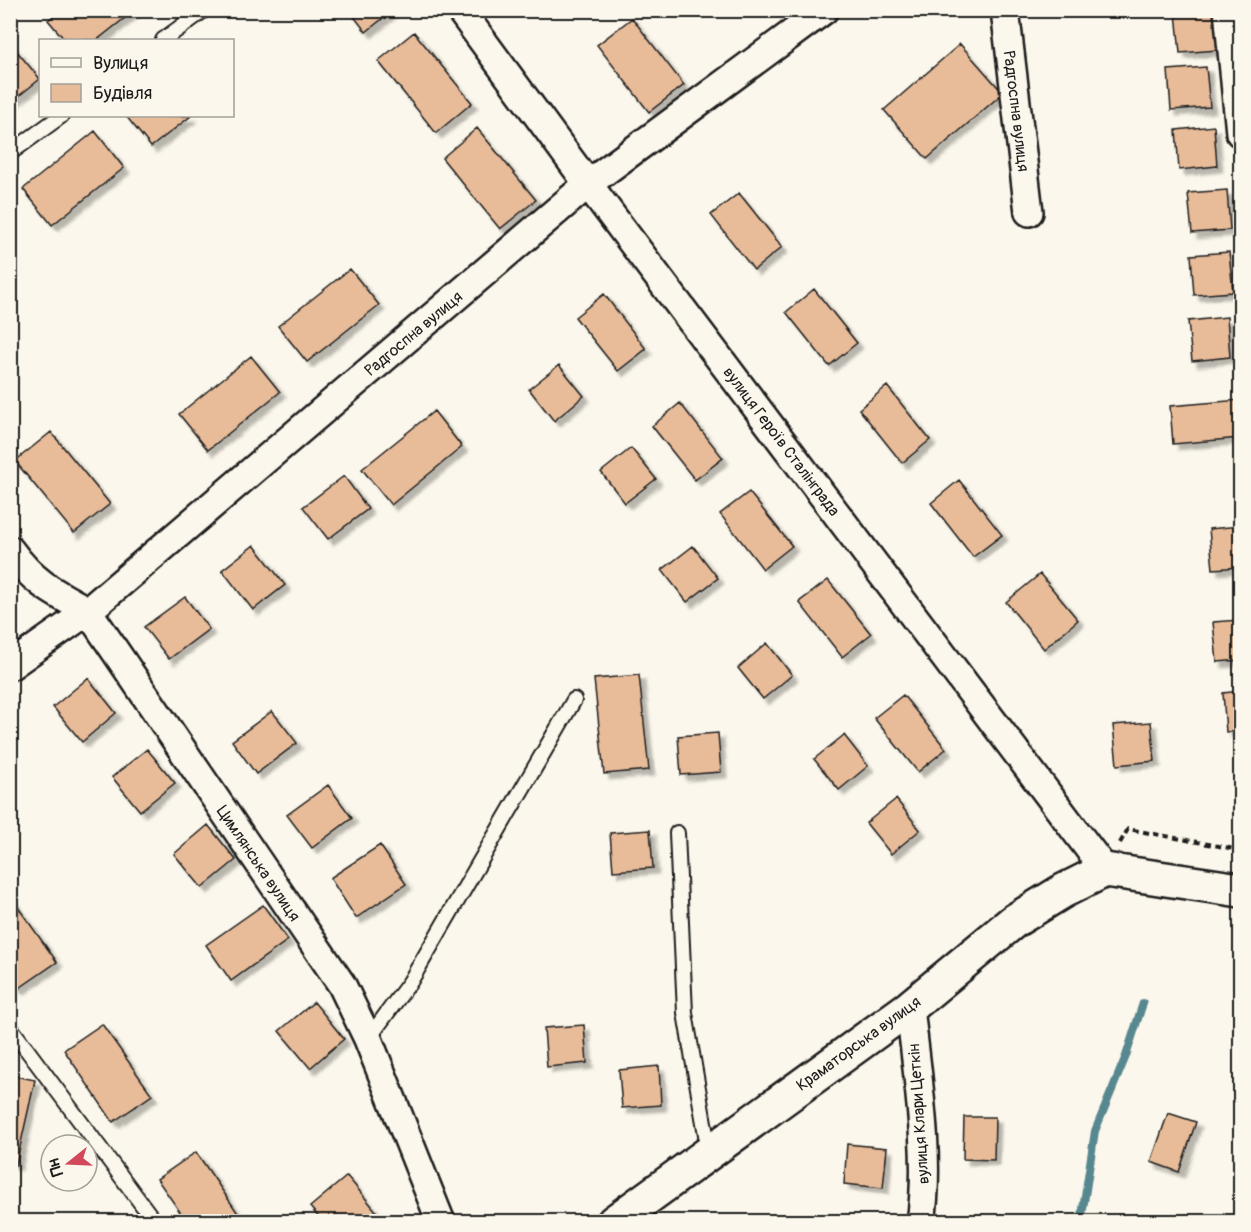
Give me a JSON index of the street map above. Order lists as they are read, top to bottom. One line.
{"streets":{"street":["Радгоспна вулиця","вулиця Героїв Сталінграда","Цимлянська вулиця","Краматорська вулиця","вулиця Клари Цеткін"]},"crossings":[["Радгоспна вулиця","вулиця Героїв Сталінграда"],["Радгоспна вулиця","Цимлянська вулиця"],["вулиця Героїв Сталінграда","Краматорська вулиця"],["Краматорська вулиця","вулиця Клари Цеткін"]],"legend":["Вулиця","Будівля"],"north":"left"}
